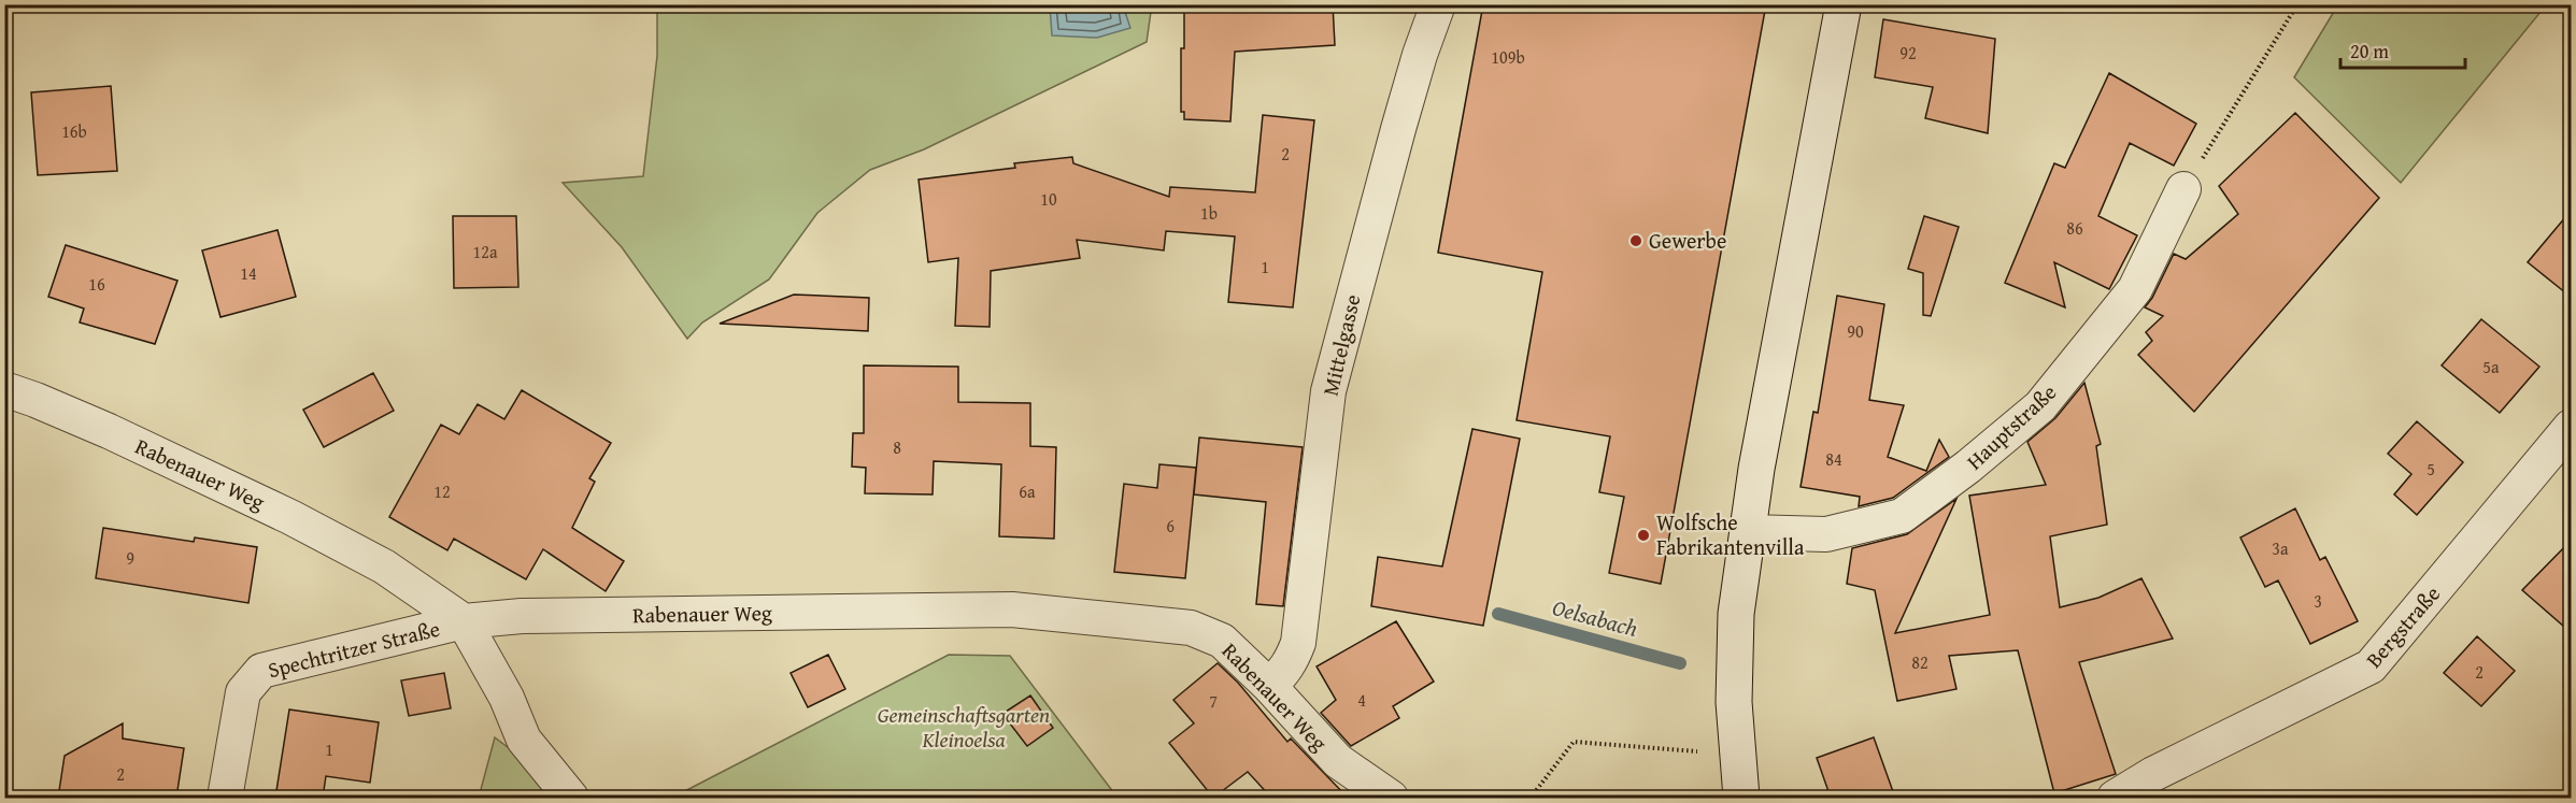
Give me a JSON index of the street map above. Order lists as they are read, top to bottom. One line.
{"streets":{"street":["Mittelgasse","Hauptstraße","Rabenauer Weg","Bergstraße","Spechtritzer Straße"]},"crossings":[["Mittelgasse","Rabenauer Weg"],["Rabenauer Weg","Spechtritzer Straße"]],"water":["Oelsabach"],"parks":["Gemeinschaftsgarten Kleinoelsa"],"places":["Gewerbe","Wolfsche Fabrikantenvilla"],"house_numbers":["92","109b","16b","2","10","1b","86","12a","1","14","16","90","5a","8","84","5","12","6a","6","3a","9","3","82","2","4","7","1","2"],"scale_bar":"20 m"}
